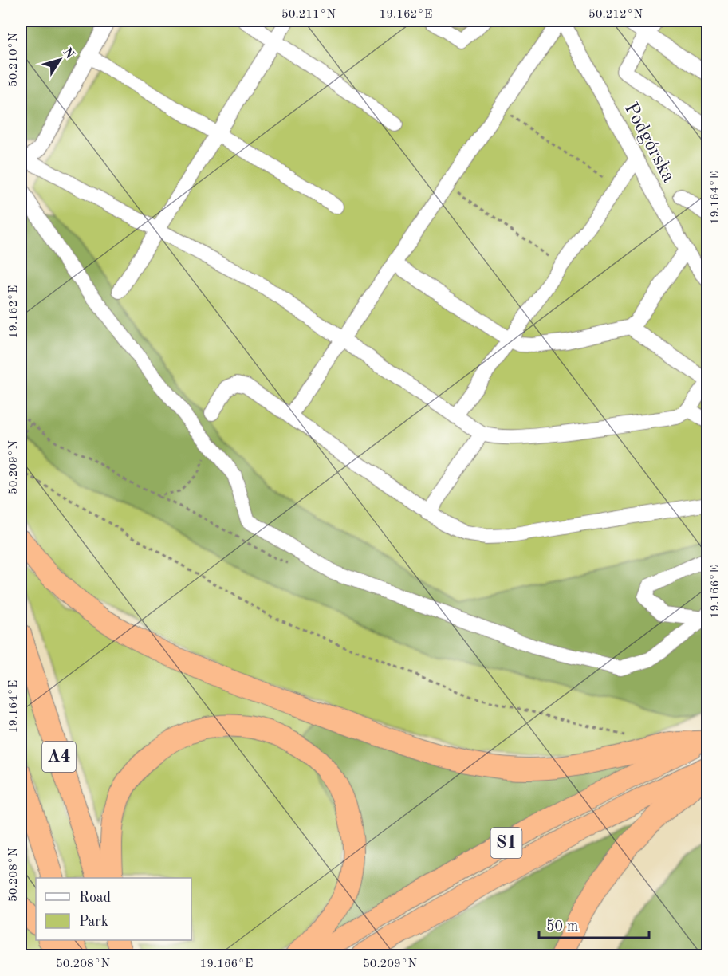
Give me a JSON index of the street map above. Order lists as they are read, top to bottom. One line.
{"streets":{"highway":["A4","S1"],"street":["Podgórska"]},"legend":["Road","Park"],"scale_bar":"50 m","north":"top right","coordinates":["50.211°N","19.162°E","50.212°N","50.210°N","19.164°E","50.209°N","19.166°E","50.208°N"]}
